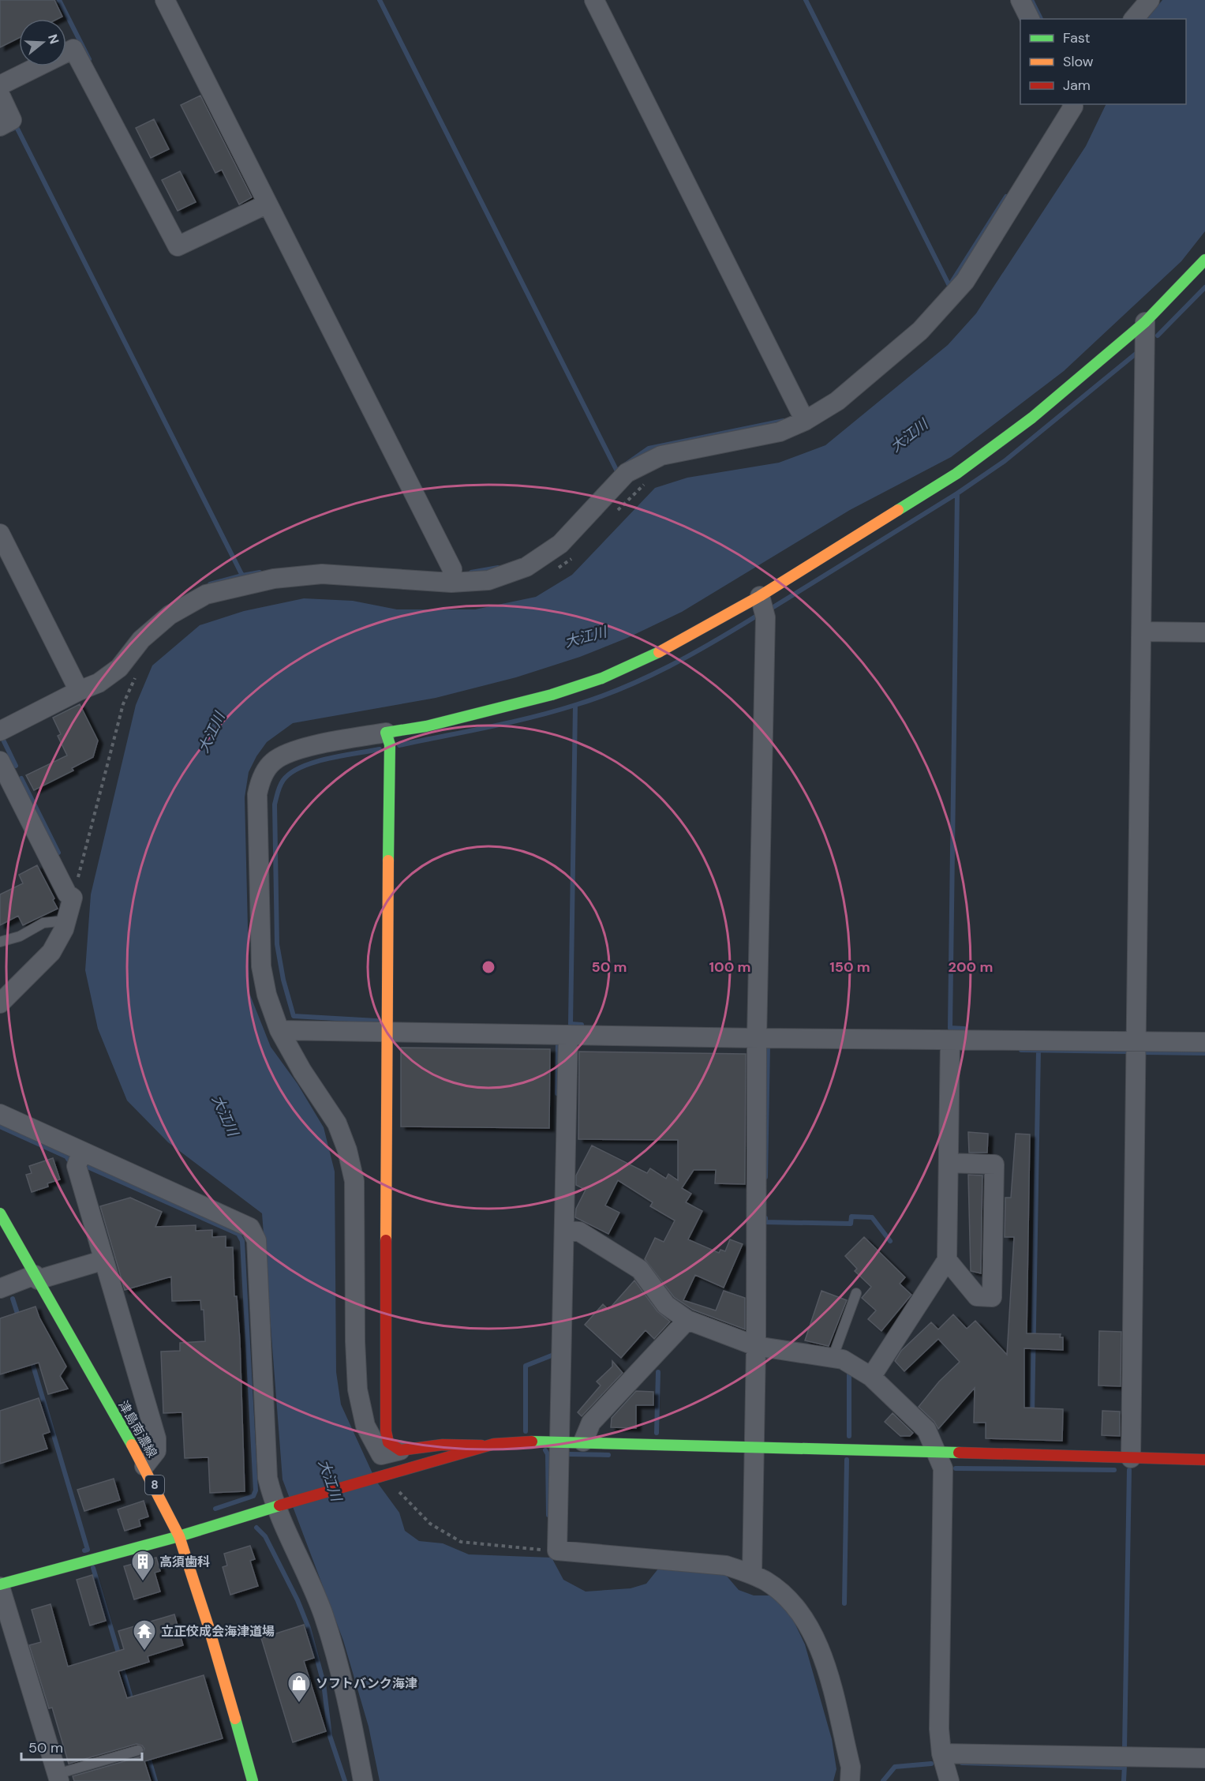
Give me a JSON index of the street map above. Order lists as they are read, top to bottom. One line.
{"streets":{"street":["津島南濃線","8"]},"water":["大江川"],"places":{"building":["高須歯科"],"temple":["立正佼成会海津道場"],"shop":["ソフトバンク海津"]},"legend":["Fast","Slow","Jam"],"scale_bar":"50 m","north":"right","rings":["50 m","100 m","150 m","200 m"]}
